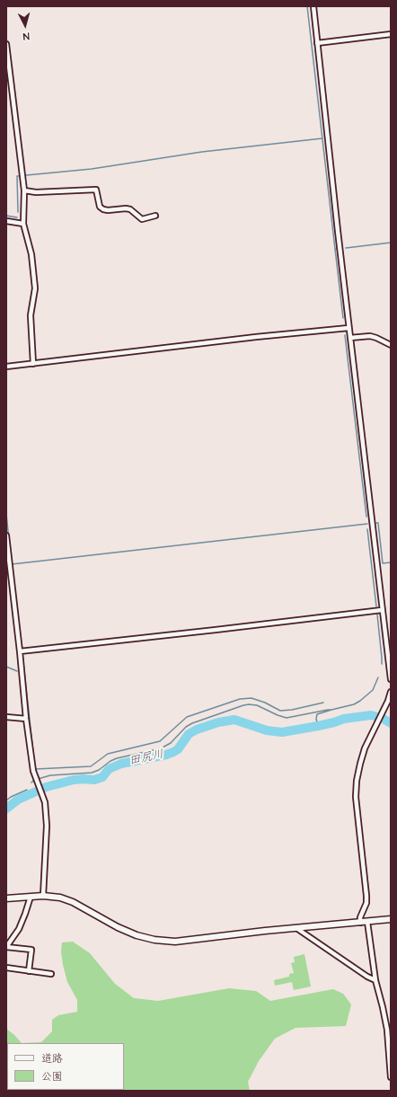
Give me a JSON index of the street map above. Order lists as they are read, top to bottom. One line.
{"water":["田尻川"],"legend":["道路","公園"],"north":"bottom"}
